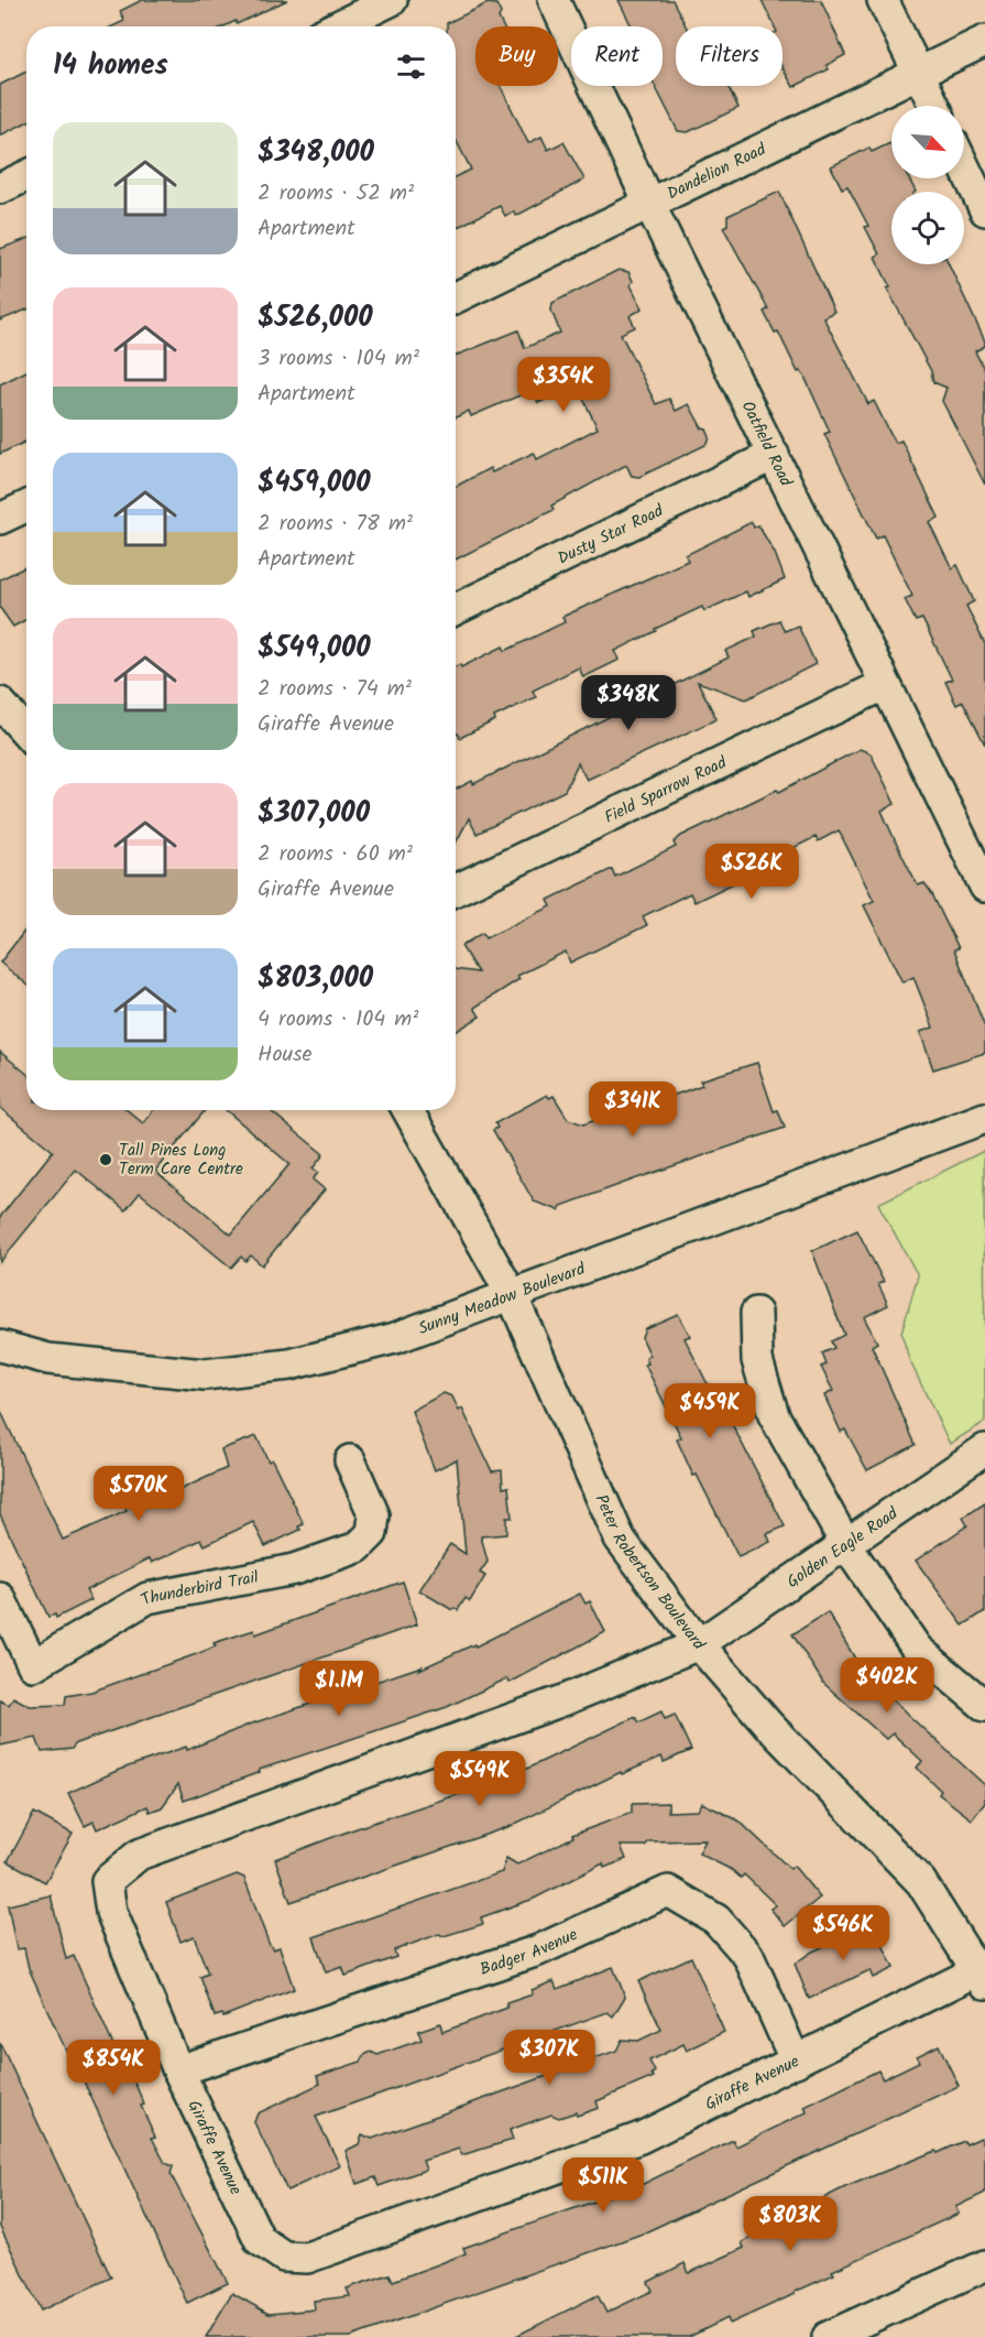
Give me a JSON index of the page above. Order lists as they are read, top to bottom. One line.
{"streets":{"street":["Dandelion Road","Oatfield Road","Dusty Star Road","Field Sparrow Road","Sunny Meadow Boulevard","Golden Eagle Road","Peter Robertson Boulevard","Thunderbird Trail","Badger Avenue","Giraffe Avenue"]},"crossings":[["Dandelion Road","Oatfield Road"],["Oatfield Road","Dusty Star Road"],["Oatfield Road","Field Sparrow Road"],["Sunny Meadow Boulevard","Peter Robertson Boulevard"],["Golden Eagle Road","Peter Robertson Boulevard"],["Golden Eagle Road","Giraffe Avenue"],["Peter Robertson Boulevard","Giraffe Avenue"],["Badger Avenue","Giraffe Avenue"]],"places":["Tall Pines Long Term Care Centre"],"north":"bottom right","page":{"chip":["Buy","Rent","Filters"],"heading":"14 homes","list":[{"name":"$348,000","note":"2 rooms · 52 m² · Apartment"},{"name":"$526,000","note":"3 rooms · 104 m² · Apartment"},{"name":"$459,000","note":"2 rooms · 78 m² · Apartment"},{"name":"$549,000","note":"2 rooms · 74 m² · Giraffe Avenue"},{"name":"$307,000","note":"2 rooms · 60 m² · Giraffe Avenue"},{"name":"$803,000","note":"4 rooms · 104 m² · House"}],"price":["$354K","$348K","$526K","$341K","$459K","$570K","$402K","$1.1M","$549K","$546K","$307K","$854K","$511K","$803K"]}}
